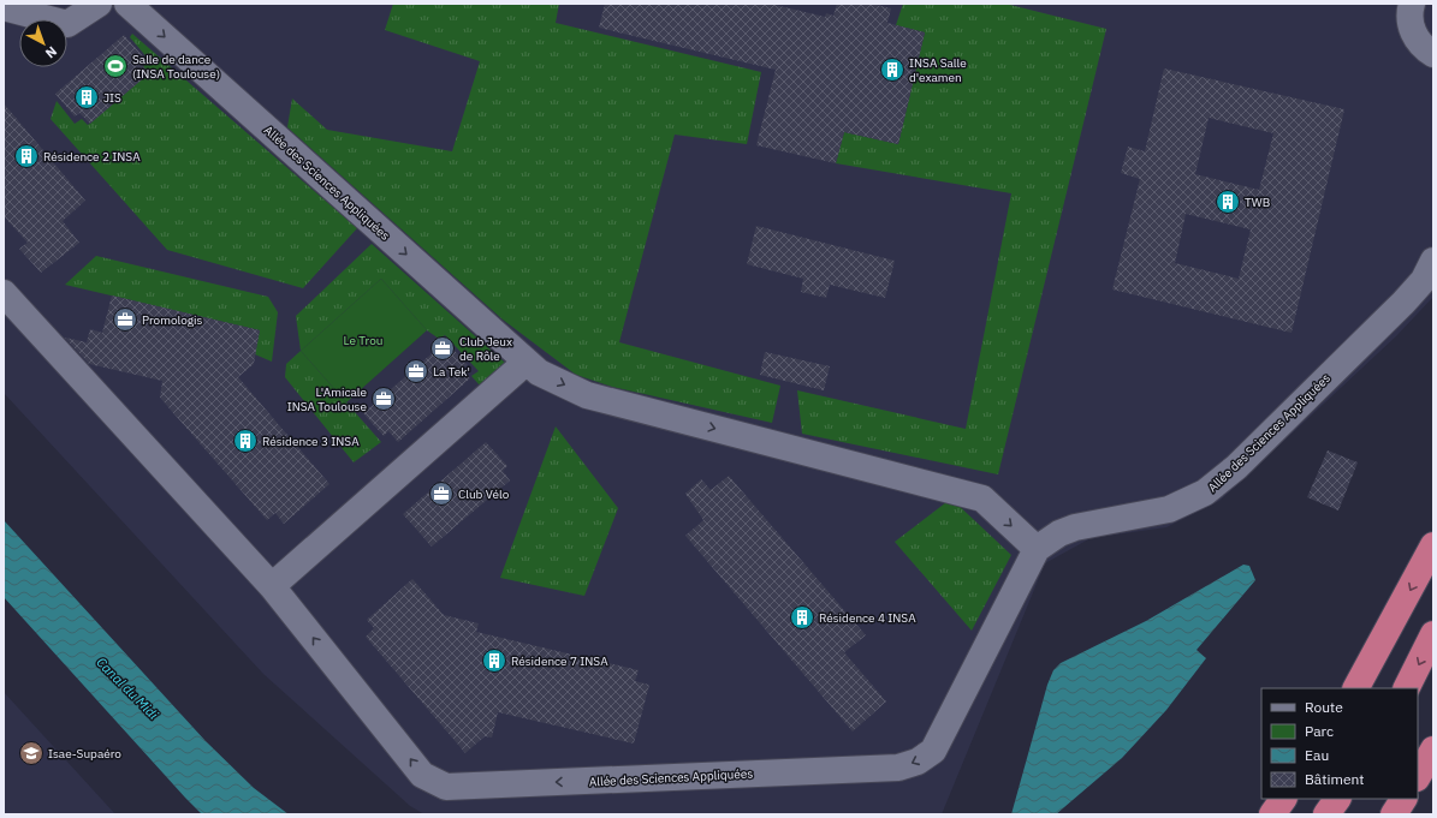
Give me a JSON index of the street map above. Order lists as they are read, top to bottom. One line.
{"streets":{"street":["Allée des Sciences Appliquées"]},"water":["Canal du Midi"],"parks":["Le Trou"],"places":{"sports":["Salle de dance (INSA Toulouse)"],"building":["INSA Salle d'examen","JIS","Résidence 2 INSA","TWB","Résidence 3 INSA","Résidence 4 INSA","Résidence 7 INSA"],"office":["Promologis","Club Jeux de Rôle","La Tek'","L'Amicale INSA Toulouse","Club Vélo"],"school or university":["Isae-Supaéro"]},"legend":["Route","Parc","Eau","Bâtiment"],"north":"bottom right"}
